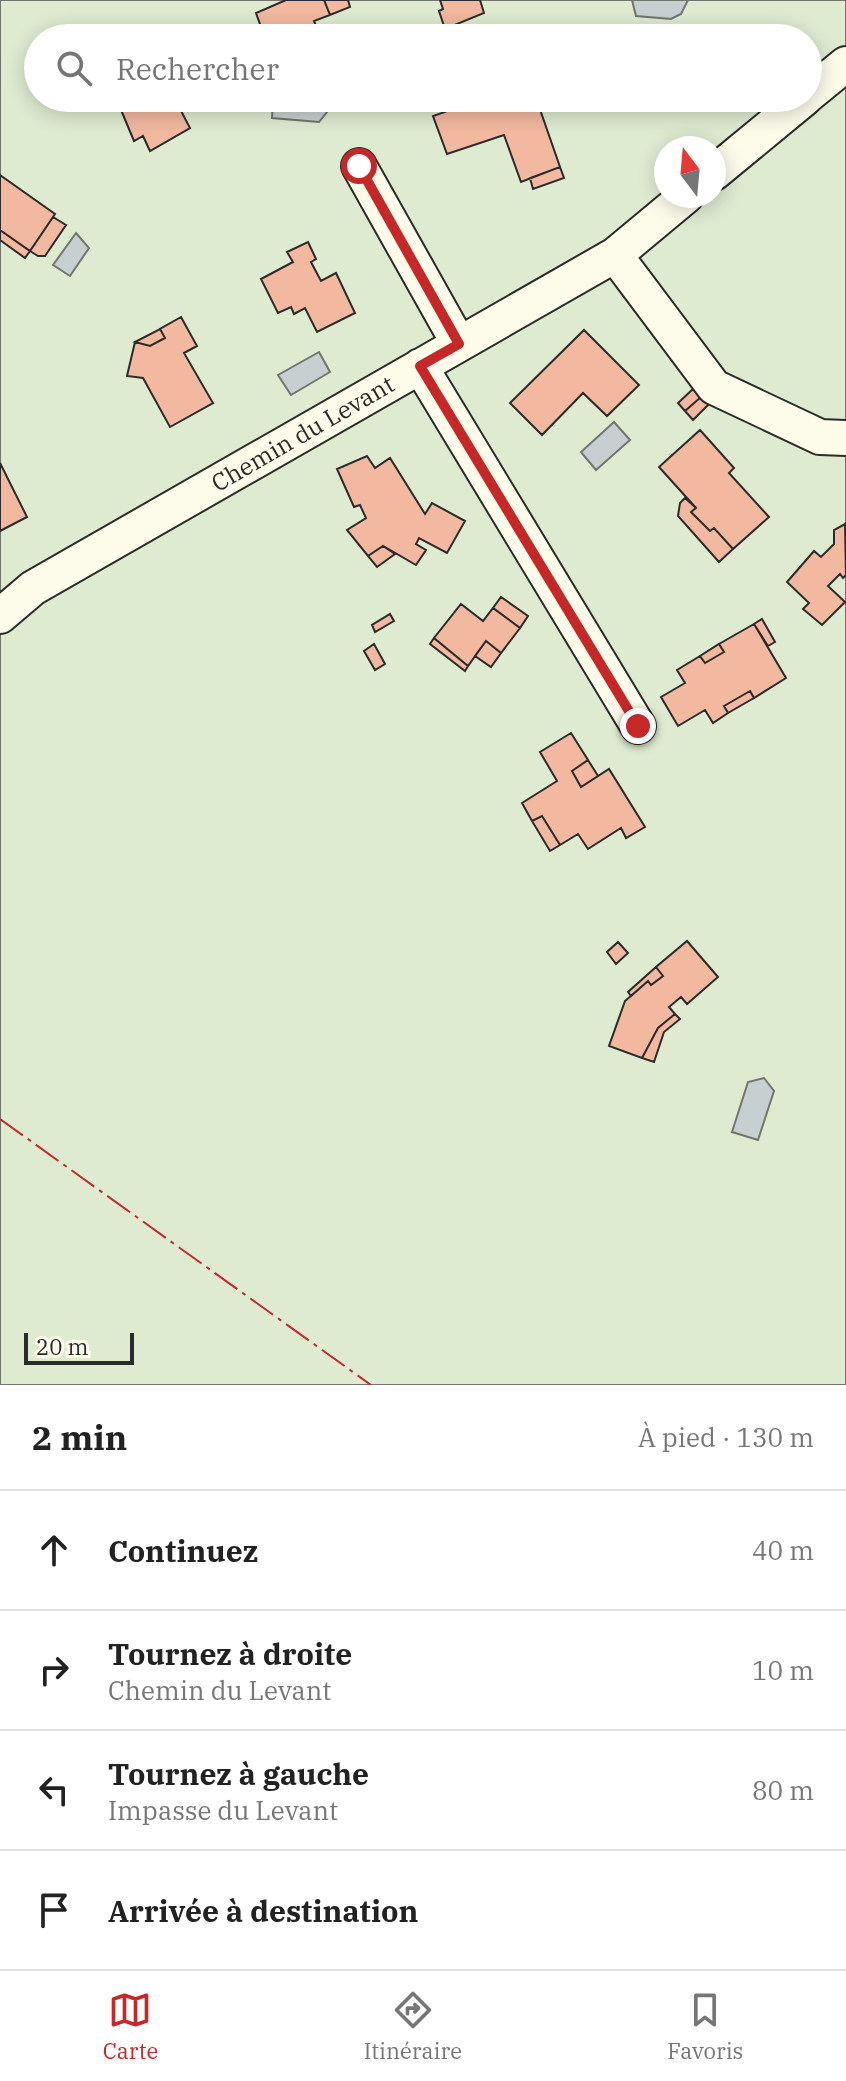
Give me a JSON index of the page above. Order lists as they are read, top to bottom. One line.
{"streets":{"street":["Chemin du Levant"]},"scale_bar":"20 m","north":"top","page":{"search":"Rechercher","scale":"20 m","heading":["2 min","À pied · 130 m"],"list":[["Continuez","40 m"],["Tournez à droite","Chemin du Levant","10 m"],["Tournez à gauche","Impasse du Levant","80 m"],"Arrivée à destination"],"nav":["Carte","Itinéraire","Favoris"]}}
